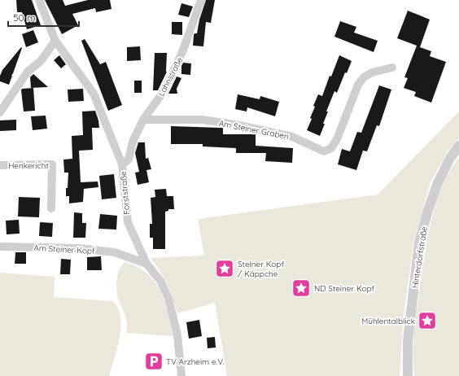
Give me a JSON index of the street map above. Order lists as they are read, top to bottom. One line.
{"streets":{"street":["Lahnstraße","Am Steiner Graben","Henkericht","Forststraße","Am Steiner Kopf","Hinterdorfstraße"]},"crossings":[["Lahnstraße","Am Steiner Graben"],["Lahnstraße","Forststraße"],["Forststraße","Am Steiner Kopf"]],"places":{"place":["Steiner Kopf / Käppche","ND Steiner Kopf","Mühlentalblick"],"parking":["TV Arzheim e.V."]},"scale_bar":"50 m"}
